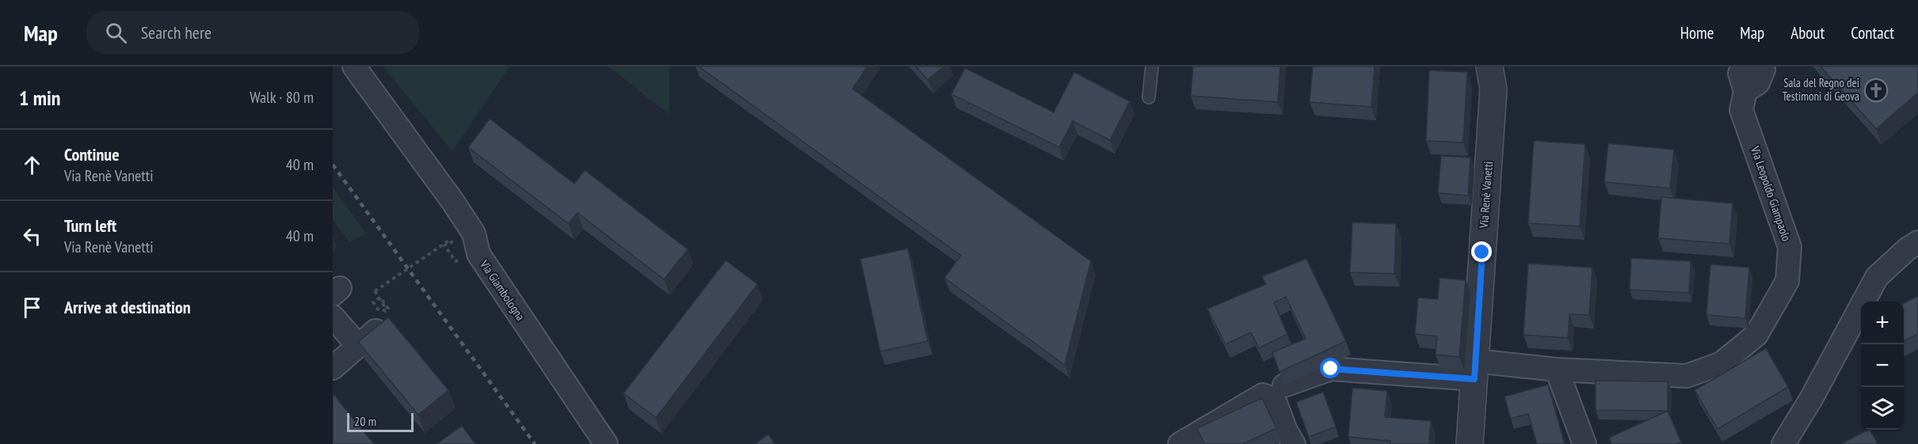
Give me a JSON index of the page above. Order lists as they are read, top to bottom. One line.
{"streets":{"street":["Via Leopoldo Giampaolo","Via Renè Vanetti","Via Giambologna"]},"crossings":[["Via Leopoldo Giampaolo","Via Renè Vanetti"]],"places":{"church":["Sala del Regno dei Testimoni di Geova"]},"scale_bar":"20 m","page":{"header":"Map","search":"Search here","nav":["Home","Map","About","Contact"],"heading":["1 min","Walk · 80 m"],"list":[["Continue","Via Renè Vanetti","40 m"],["Turn left","Via Renè Vanetti","40 m"],"Arrive at destination"],"map_buttons":["+","−"],"scale":"20 m"}}
